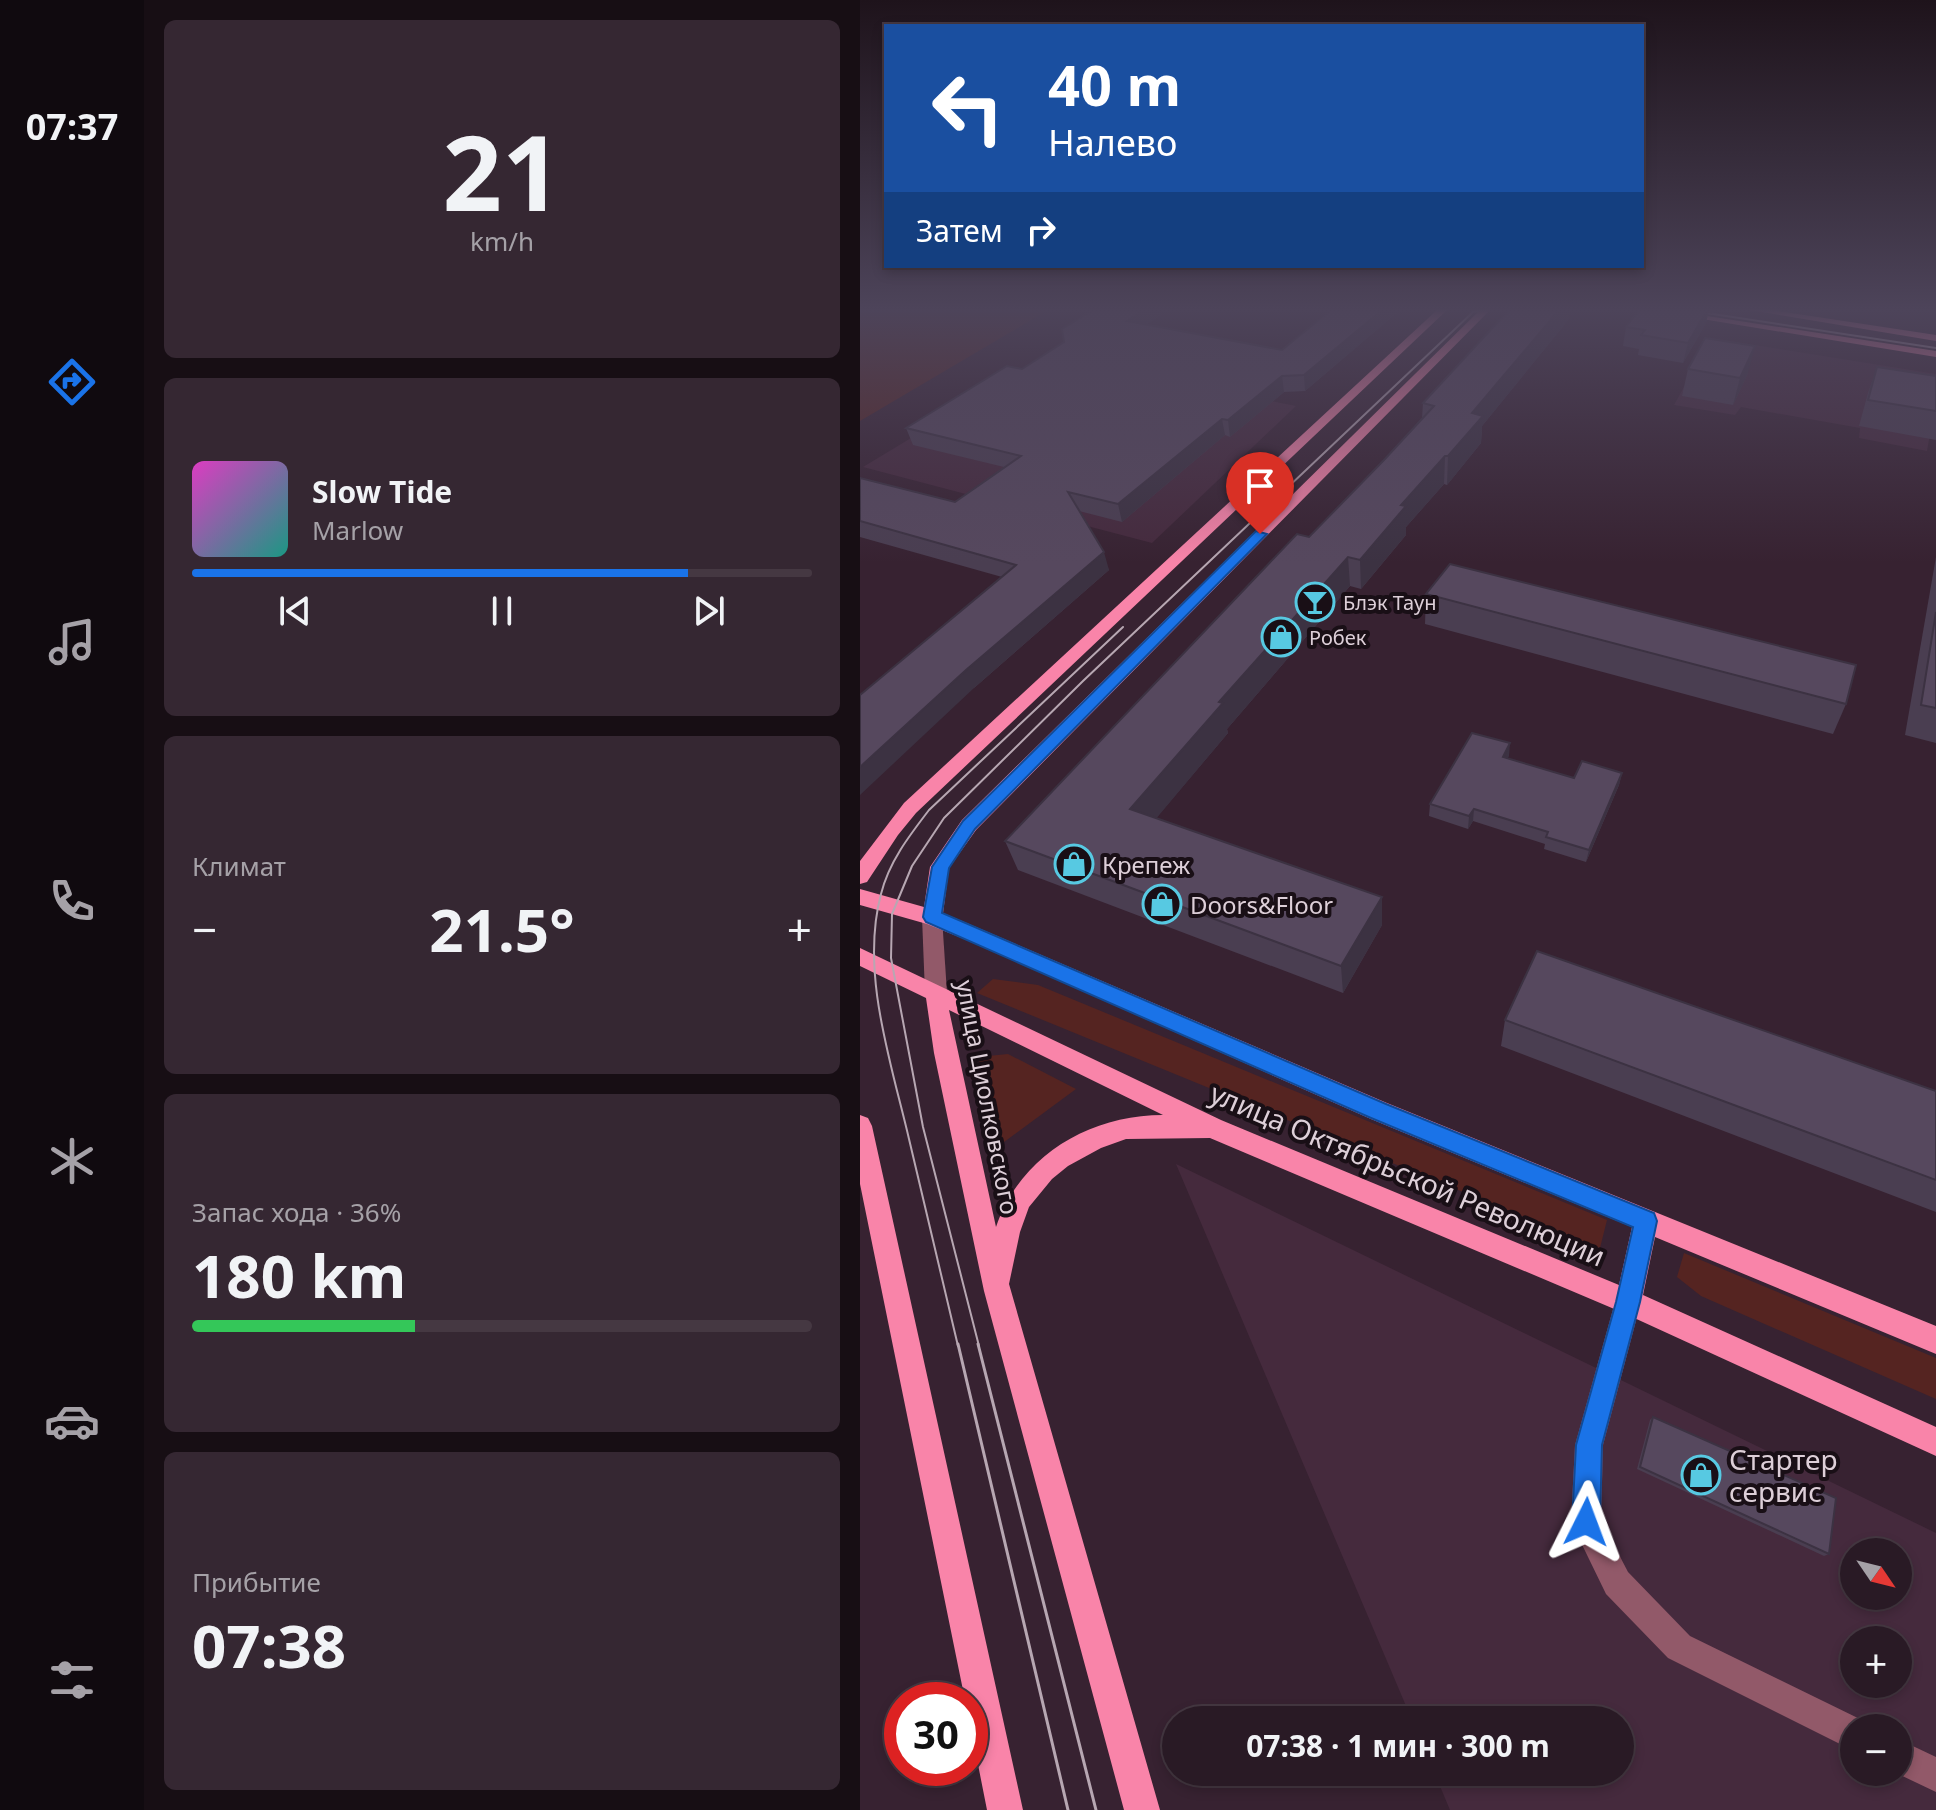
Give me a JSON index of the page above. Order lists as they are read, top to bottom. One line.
{"streets":{"main road":["улица Циолковского","улица Октябрьской Революции"]},"crossings":[["улица Циолковского","улица Октябрьской Революции"]],"places":{"bar":["Блэк Таун"],"shop":["Робек","Крепеж","Doors&Floor","Стартер сервис"]},"north":"bottom right","page":{"tabs":"07:37","tile":[["21","km/h"],"Климат",["Запас хода · 36%","180 km"],["Прибытие","07:38"]],"turn":["40 m","Налево"],"then":"Затем","song":["Slow Tide","Marlow"],"heat":["−","21.5°","+"],"map_buttons":["+","−"],"limit":"30","trip":"07:38 · 1 мин · 300 m"}}
